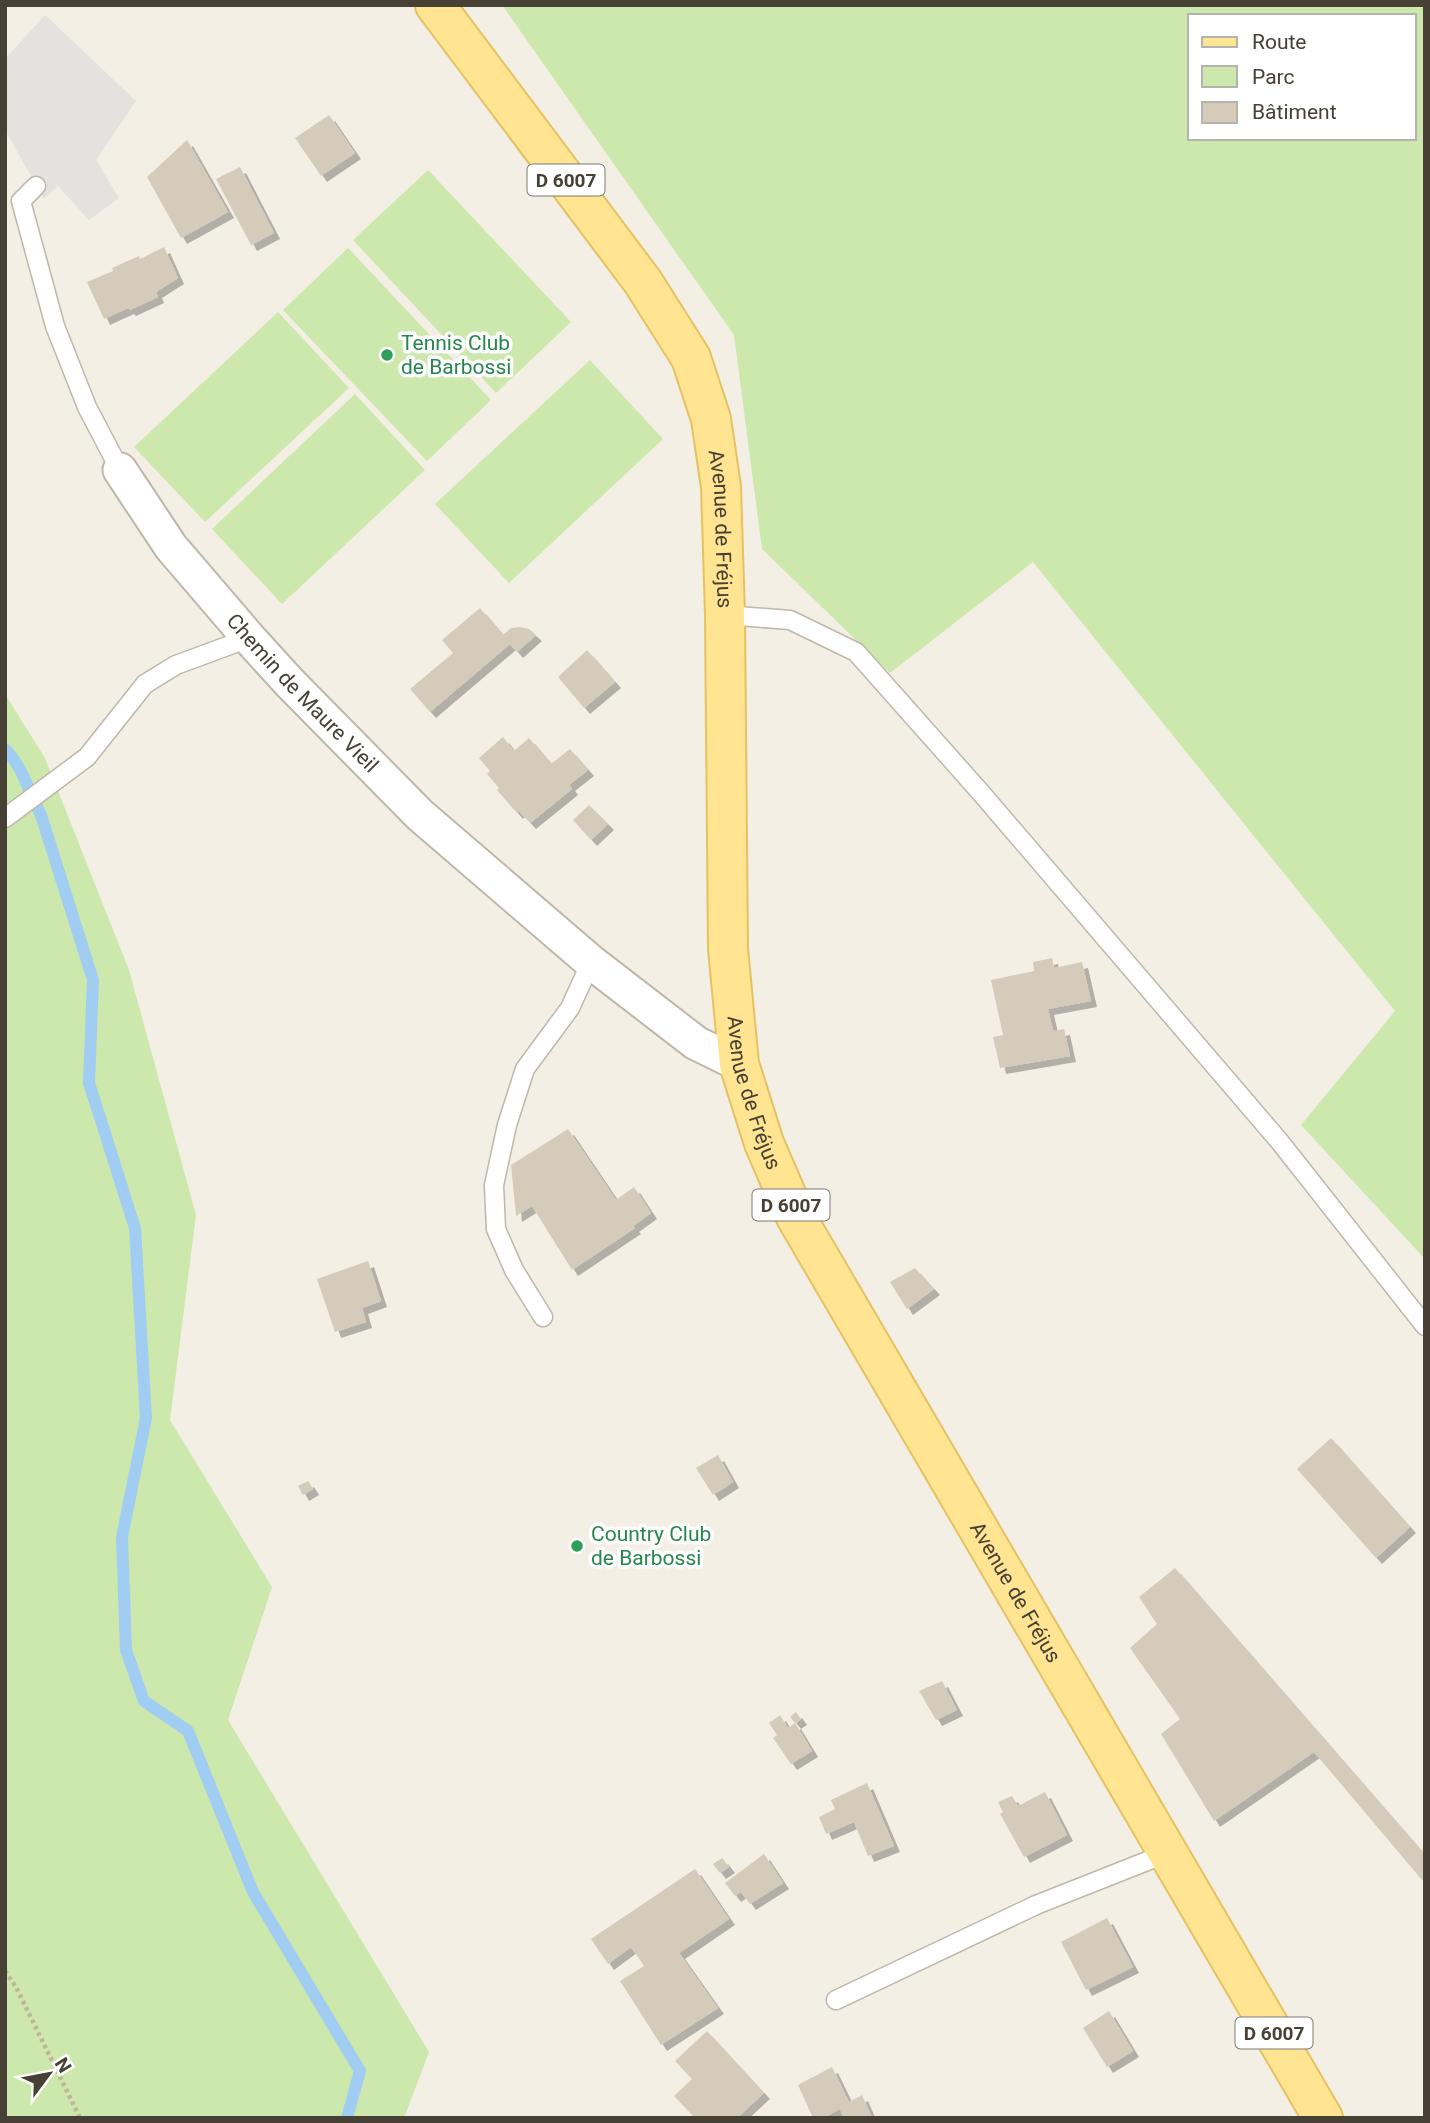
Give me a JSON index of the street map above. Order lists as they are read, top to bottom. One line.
{"streets":{"main road":["D 6007","Avenue de Fréjus"],"street":["Chemin de Maure Vieil"]},"crossings":[["Avenue de Fréjus","Chemin de Maure Vieil"]],"places":["Tennis Club de Barbossi","Country Club de Barbossi"],"legend":["Route","Parc","Bâtiment"],"north":"top right"}
